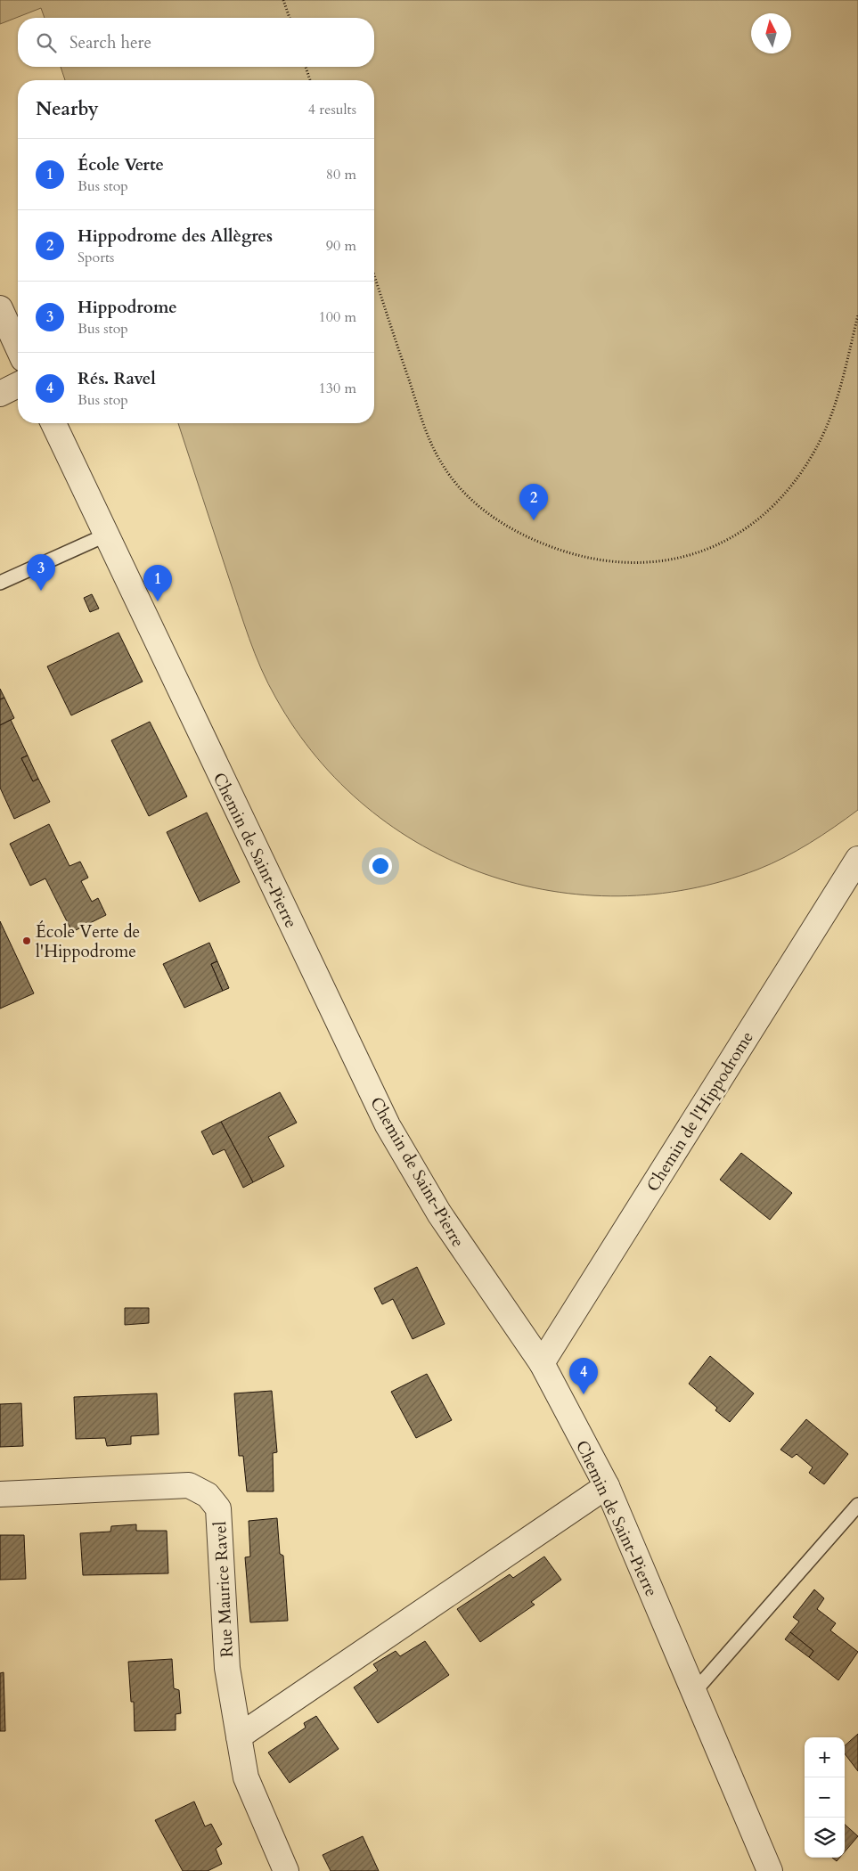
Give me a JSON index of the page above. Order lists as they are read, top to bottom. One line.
{"streets":{"street":["Chemin de Saint-Pierre","Chemin de l'Hippodrome","Rue Maurice Ravel"]},"crossings":[["Chemin de Saint-Pierre","Chemin de l'Hippodrome"]],"places":["École Verte de l'Hippodrome"],"north":"top","page":{"search":"Search here","heading":["Nearby","4 results"],"list":[{"mark":"1","name":"École Verte","note":"Bus stop","value":"80 m"},{"mark":"2","name":"Hippodrome des Allègres","note":"Sports","value":"90 m"},{"mark":"3","name":"Hippodrome","note":"Bus stop","value":"100 m"},{"mark":"4","name":"Rés. Ravel","note":"Bus stop","value":"130 m"}],"pins":["2","3","1","4"],"map_buttons":["+","−"]}}
